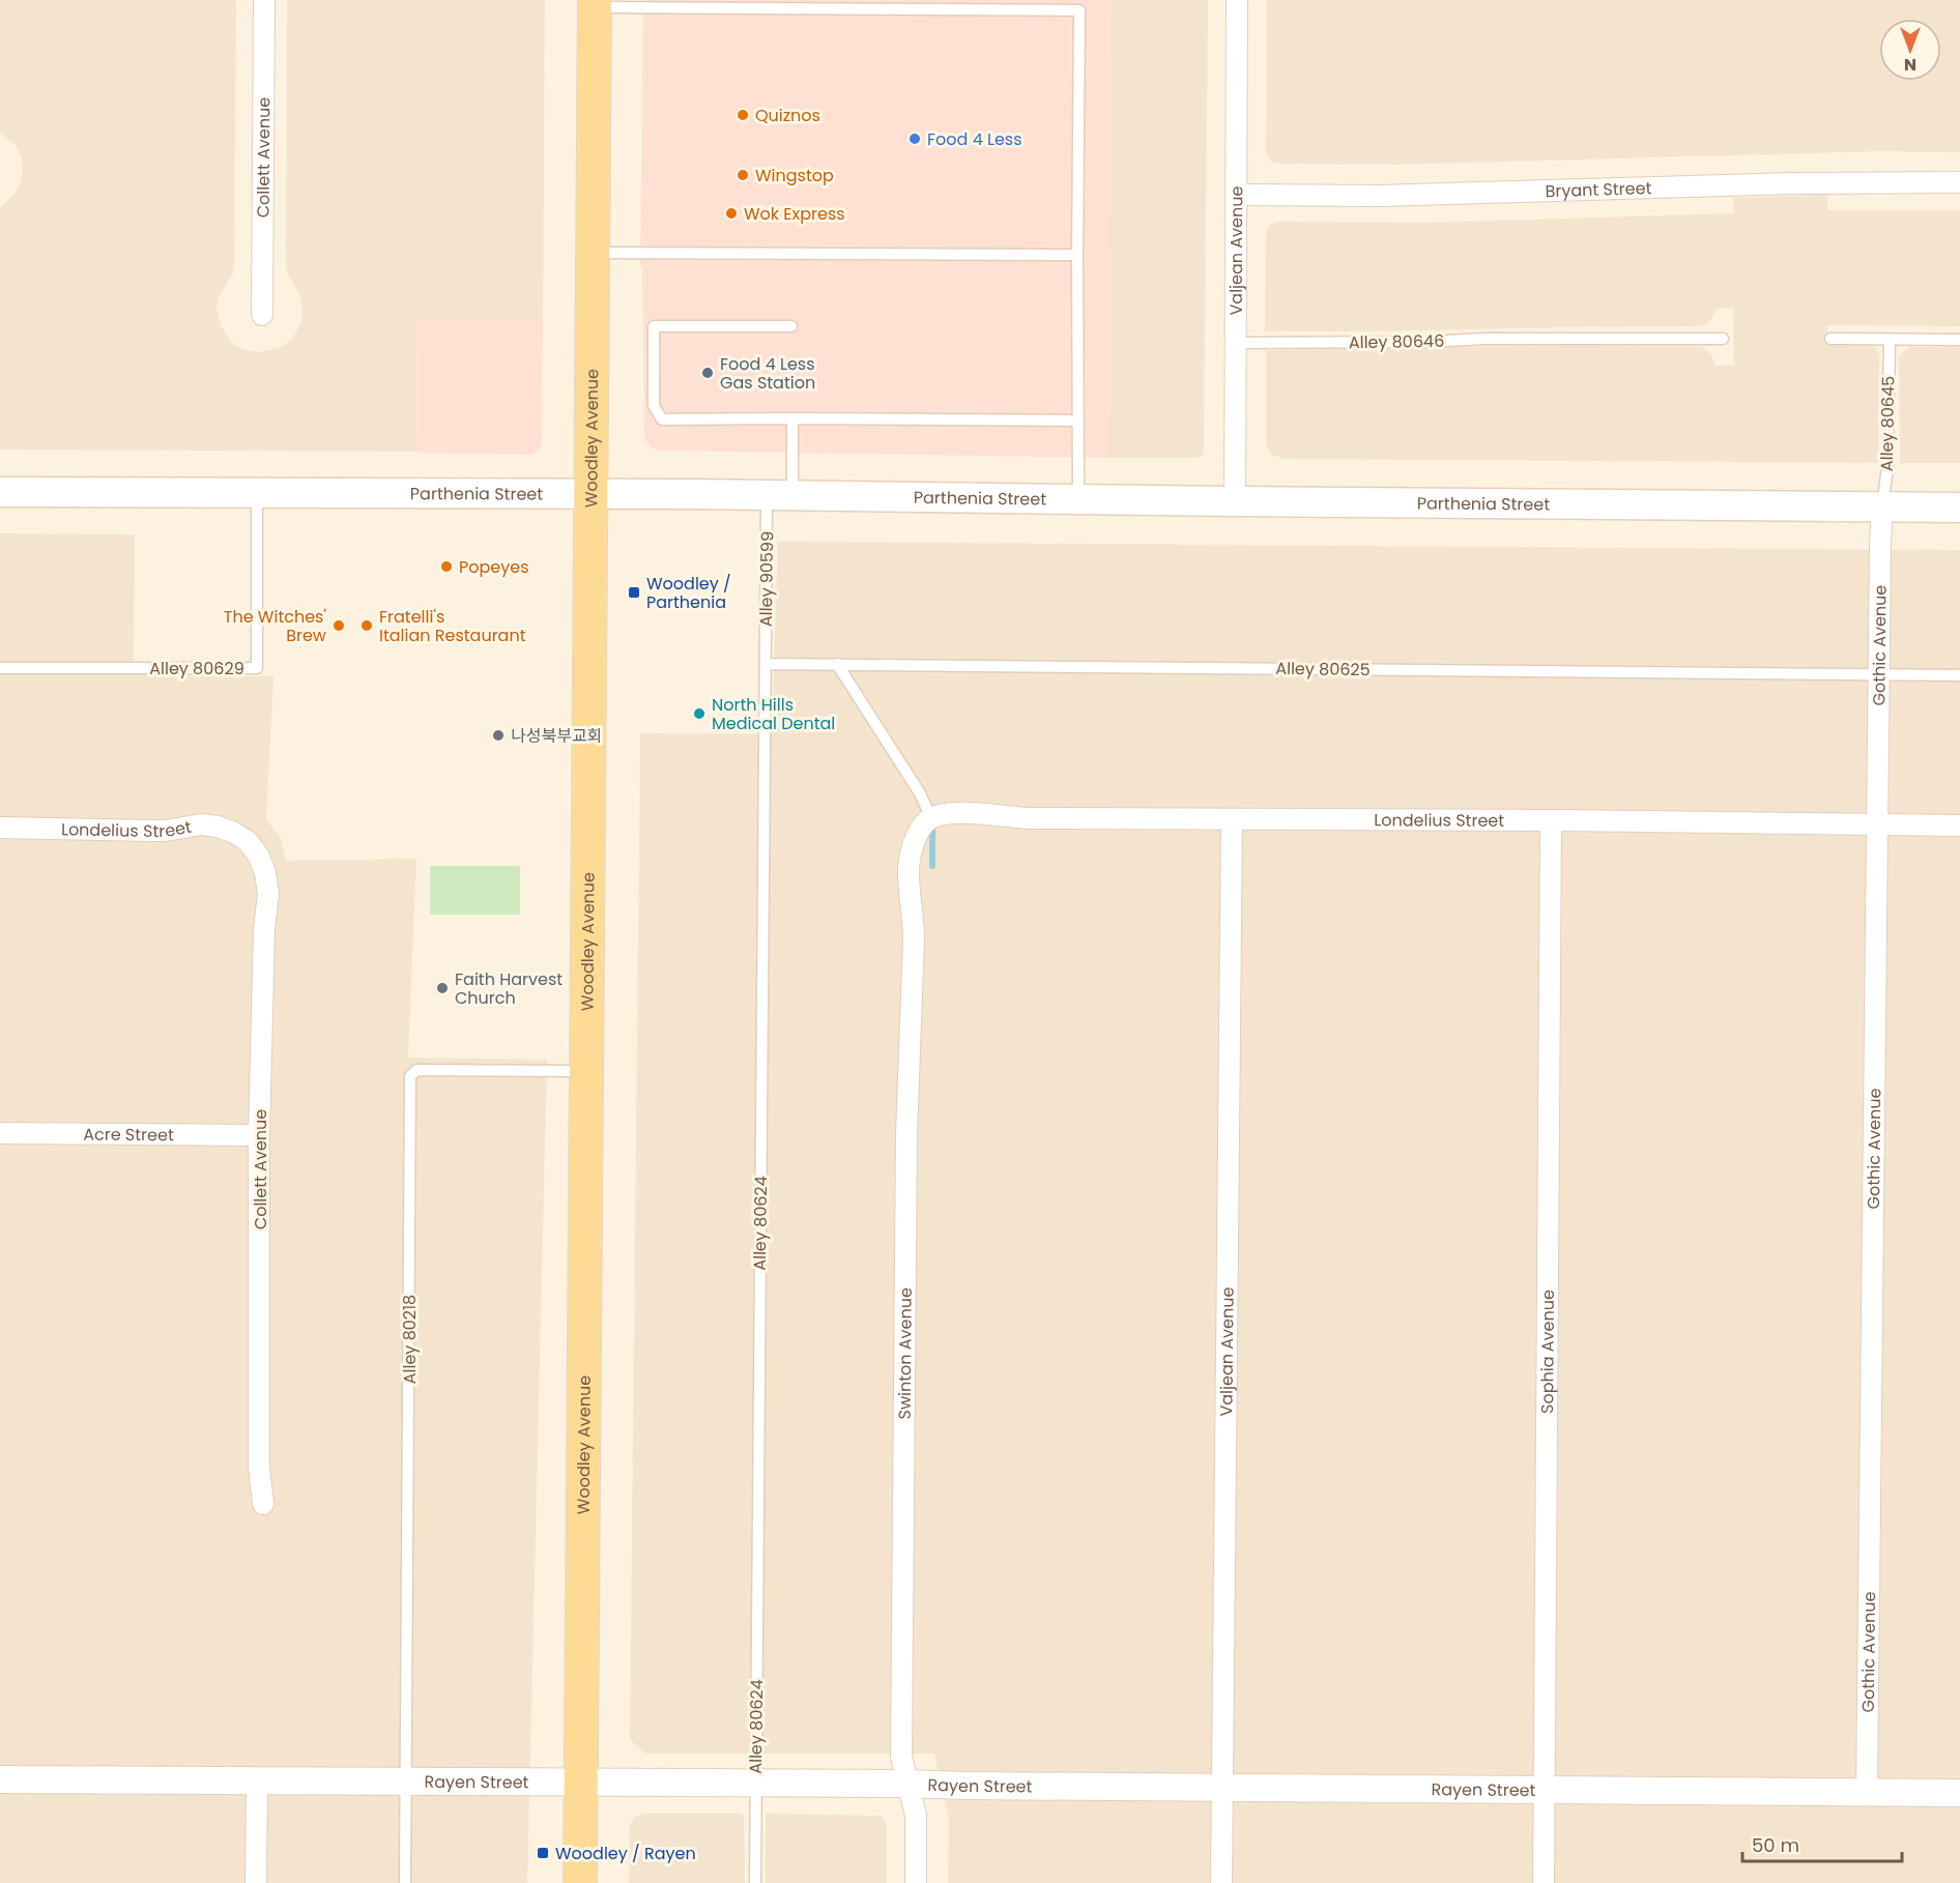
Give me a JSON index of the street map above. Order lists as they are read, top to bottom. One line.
{"streets":{"main road":["Woodley Avenue","Parthenia Street"],"street":["Collett Avenue","Bryant Street","Valjean Avenue","Gothic Avenue","Londelius Street","Acre Street","Sophia Avenue","Swinton Avenue","Rayen Street"],"lane":["Alley 80646","Alley 80645","Alley 90599","Alley 80629","Alley 80625","Alley 80624","Alley 80218"]},"crossings":[["Collett Avenue","Londelius Street"],["Collett Avenue","Acre Street"],["Bryant Street","Valjean Avenue"],["Valjean Avenue","Alley 80646"],["Valjean Avenue","Parthenia Street"],["Valjean Avenue","Londelius Street"],["Valjean Avenue","Rayen Street"],["Alley 80645","Parthenia Street"],["Alley 80645","Gothic Avenue"],["Woodley Avenue","Parthenia Street"],["Woodley Avenue","Alley 80218"],["Woodley Avenue","Rayen Street"],["Parthenia Street","Alley 90599"],["Parthenia Street","Gothic Avenue"],["Parthenia Street","Alley 80629"],["Alley 90599","Alley 80625"],["Alley 90599","Alley 80624"],["Gothic Avenue","Alley 80625"],["Gothic Avenue","Londelius Street"],["Gothic Avenue","Rayen Street"],["Alley 80625","Alley 80624"],["Londelius Street","Sophia Avenue"],["Londelius Street","Swinton Avenue"],["Alley 80624","Rayen Street"],["Alley 80218","Rayen Street"],["Sophia Avenue","Rayen Street"],["Swinton Avenue","Rayen Street"]],"places":{"other":["Quiznos","Food 4 Less","Wingstop","Wok Express","Food 4 Less Gas Station","Popeyes","The Witches' Brew","Fratelli's Italian Restaurant","North Hills Medical Dental","나성북부교회","Faith Harvest Church"],"transit":["Woodley / Parthenia","Woodley / Rayen"]},"scale_bar":"50 m","north":"bottom"}
